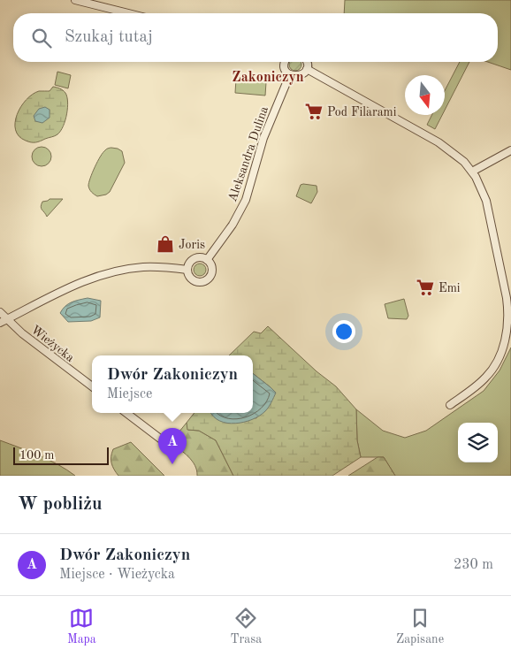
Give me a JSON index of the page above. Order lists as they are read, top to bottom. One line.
{"streets":{"street":["Aleksandra Dulina","Wieżycka"]},"districts":["Zakoniczyn"],"places":{"supermarket":["Pod Filarami","Emi"],"shop":["Joris"]},"scale_bar":"100 m","north":"bottom","page":{"search":"Szukaj tutaj","popup":["Dwór Zakoniczyn","Miejsce"],"pins":"A","scale":"100 m","heading":"W pobliżu","list":[{"mark":"A","name":"Dwór Zakoniczyn","note":"Miejsce · Wieżycka","value":"230 m"}],"nav":["Mapa","Trasa","Zapisane"]}}
